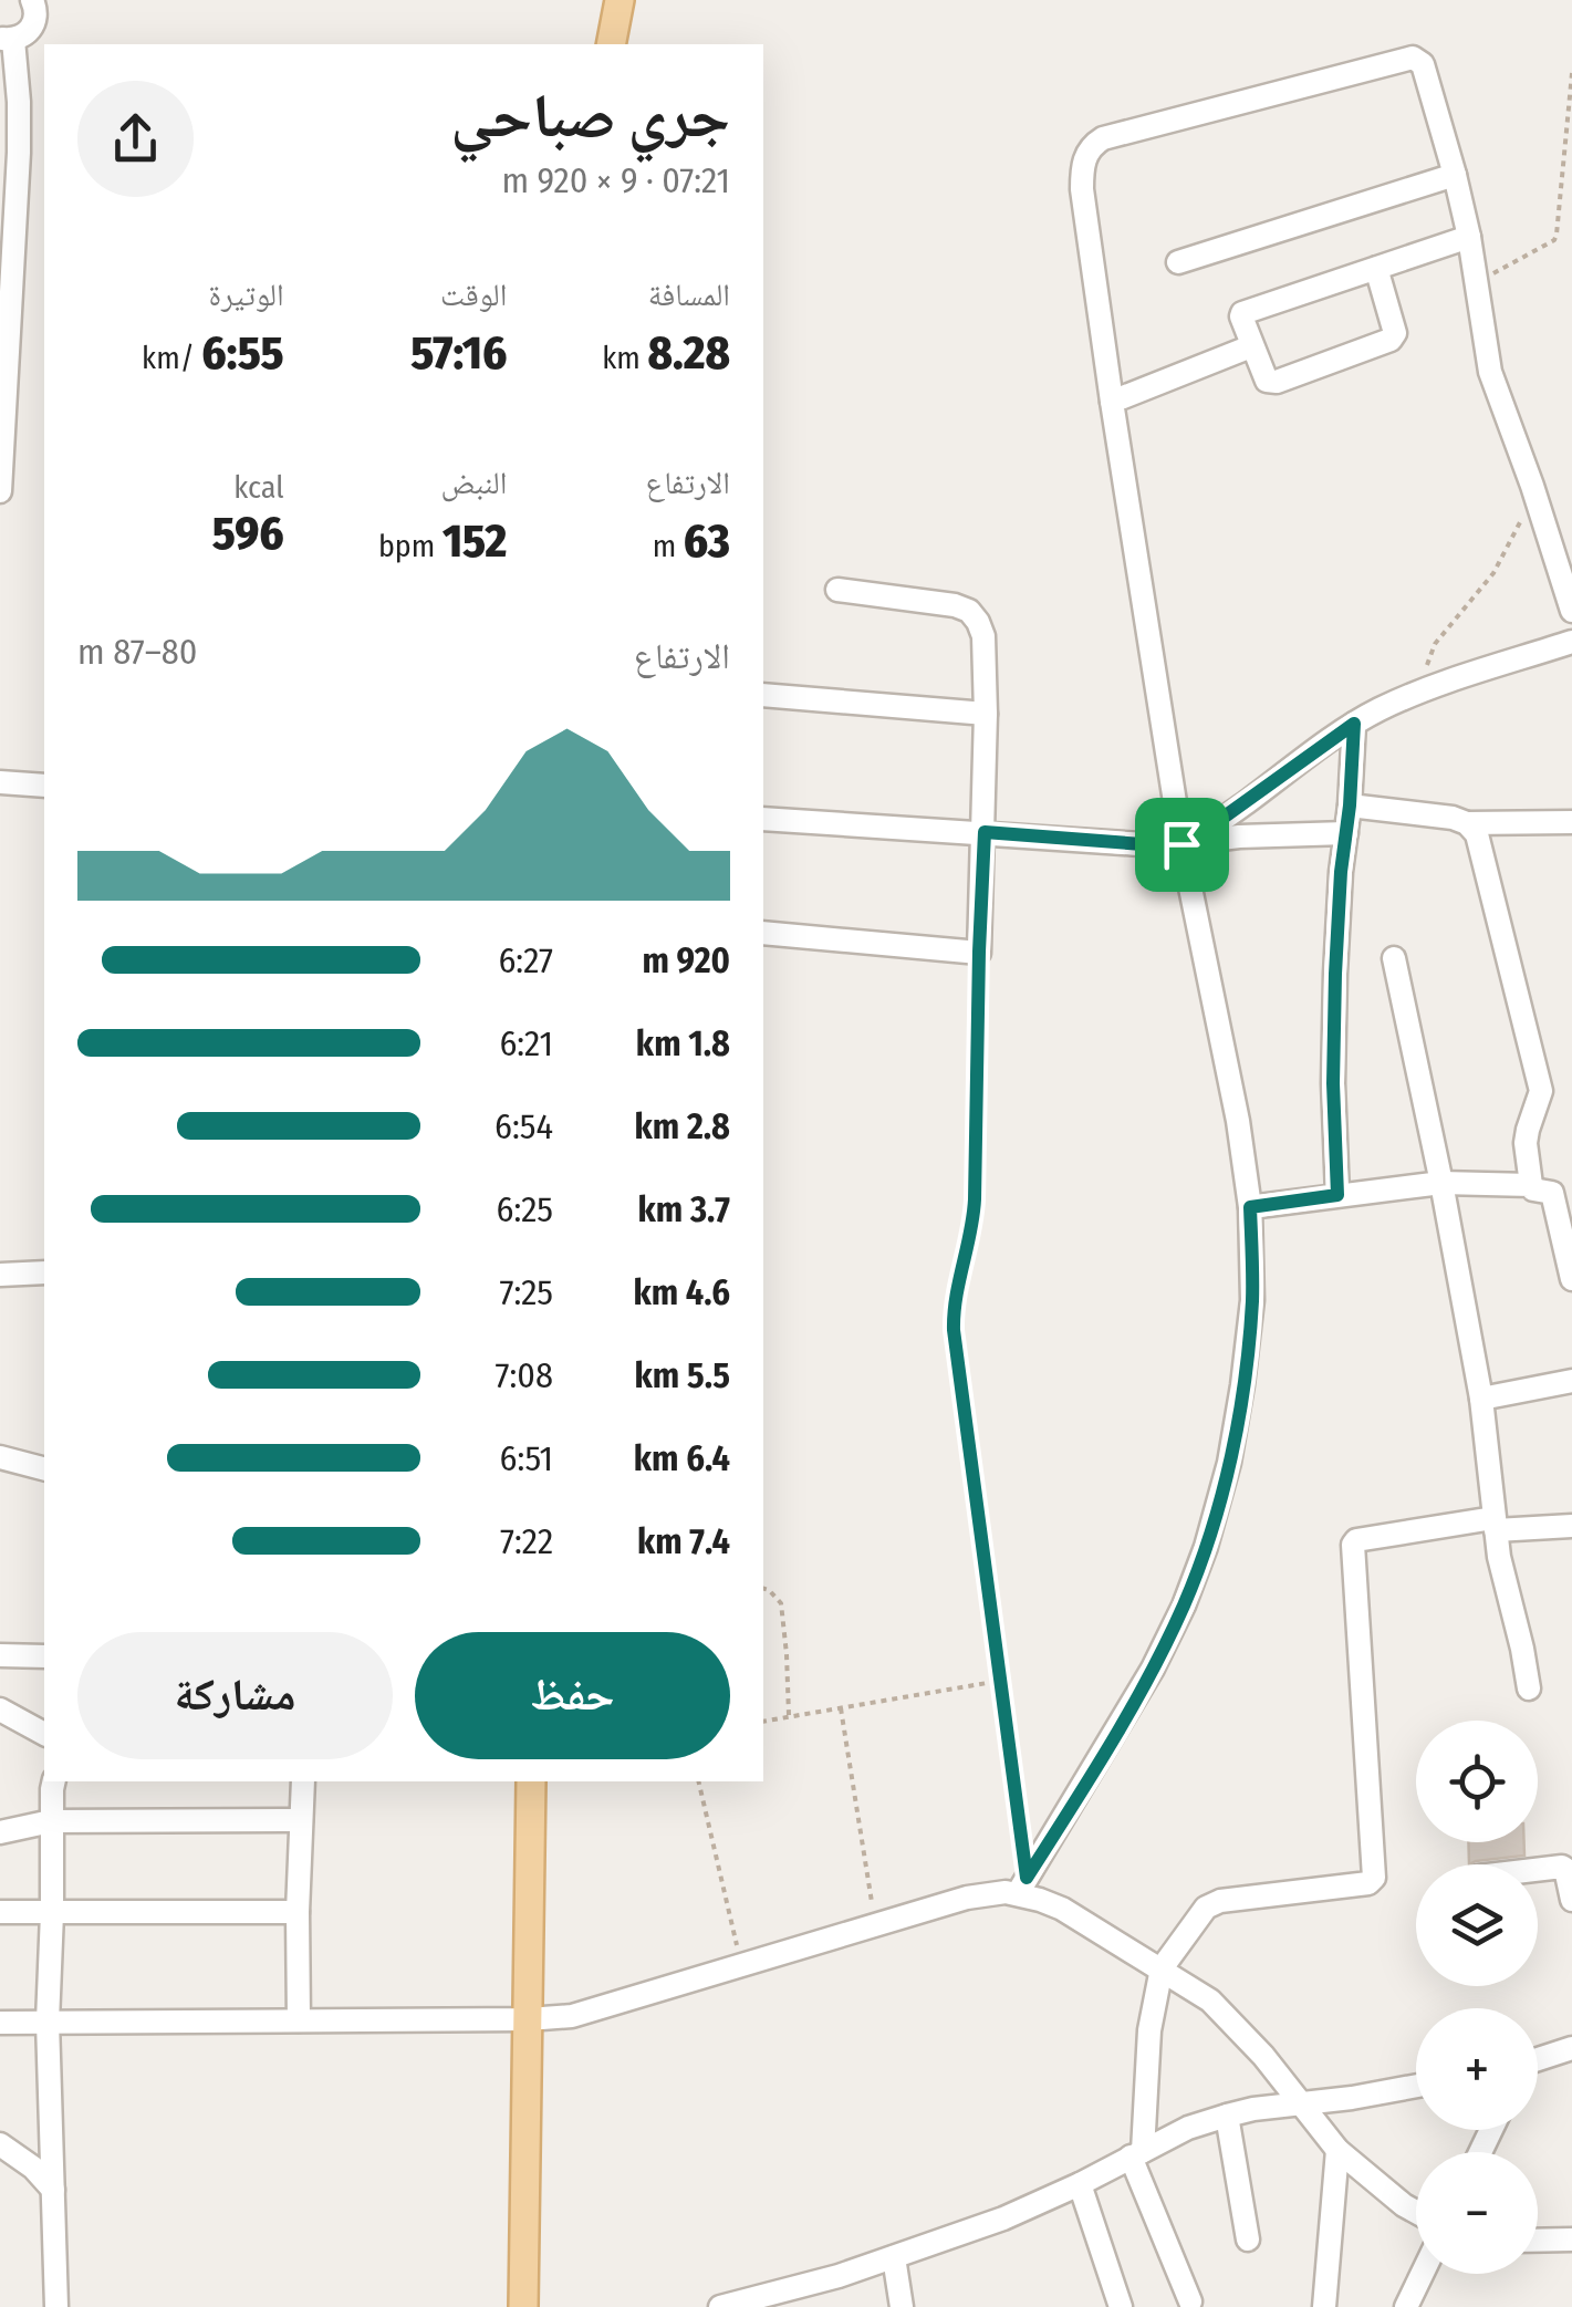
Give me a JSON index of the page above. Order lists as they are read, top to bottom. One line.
{"page":{"heading":["جري صباحي","07:21 · 9 × 920 m"],"stats":[["المسافة","8.28 km"],["الوقت","57:16"],["الوتيرة","6:55 /km"],["الارتفاع","63 m"],["النبض","152 bpm"],["kcal","596"]],"chart":["الارتفاع","80–87 m"],"list":[{"name":"920 m","note":"6:27"},{"name":"1.8 km","note":"6:21"},{"name":"2.8 km","note":"6:54"},{"name":"3.7 km","note":"6:25"},{"name":"4.6 km","note":"7:25"},{"name":"5.5 km","note":"7:08"},{"name":"6.4 km","note":"6:51"},{"name":"7.4 km","note":"7:22"}],"buttons":["حفظ","مشاركة"],"map_buttons":["+","−"]}}
